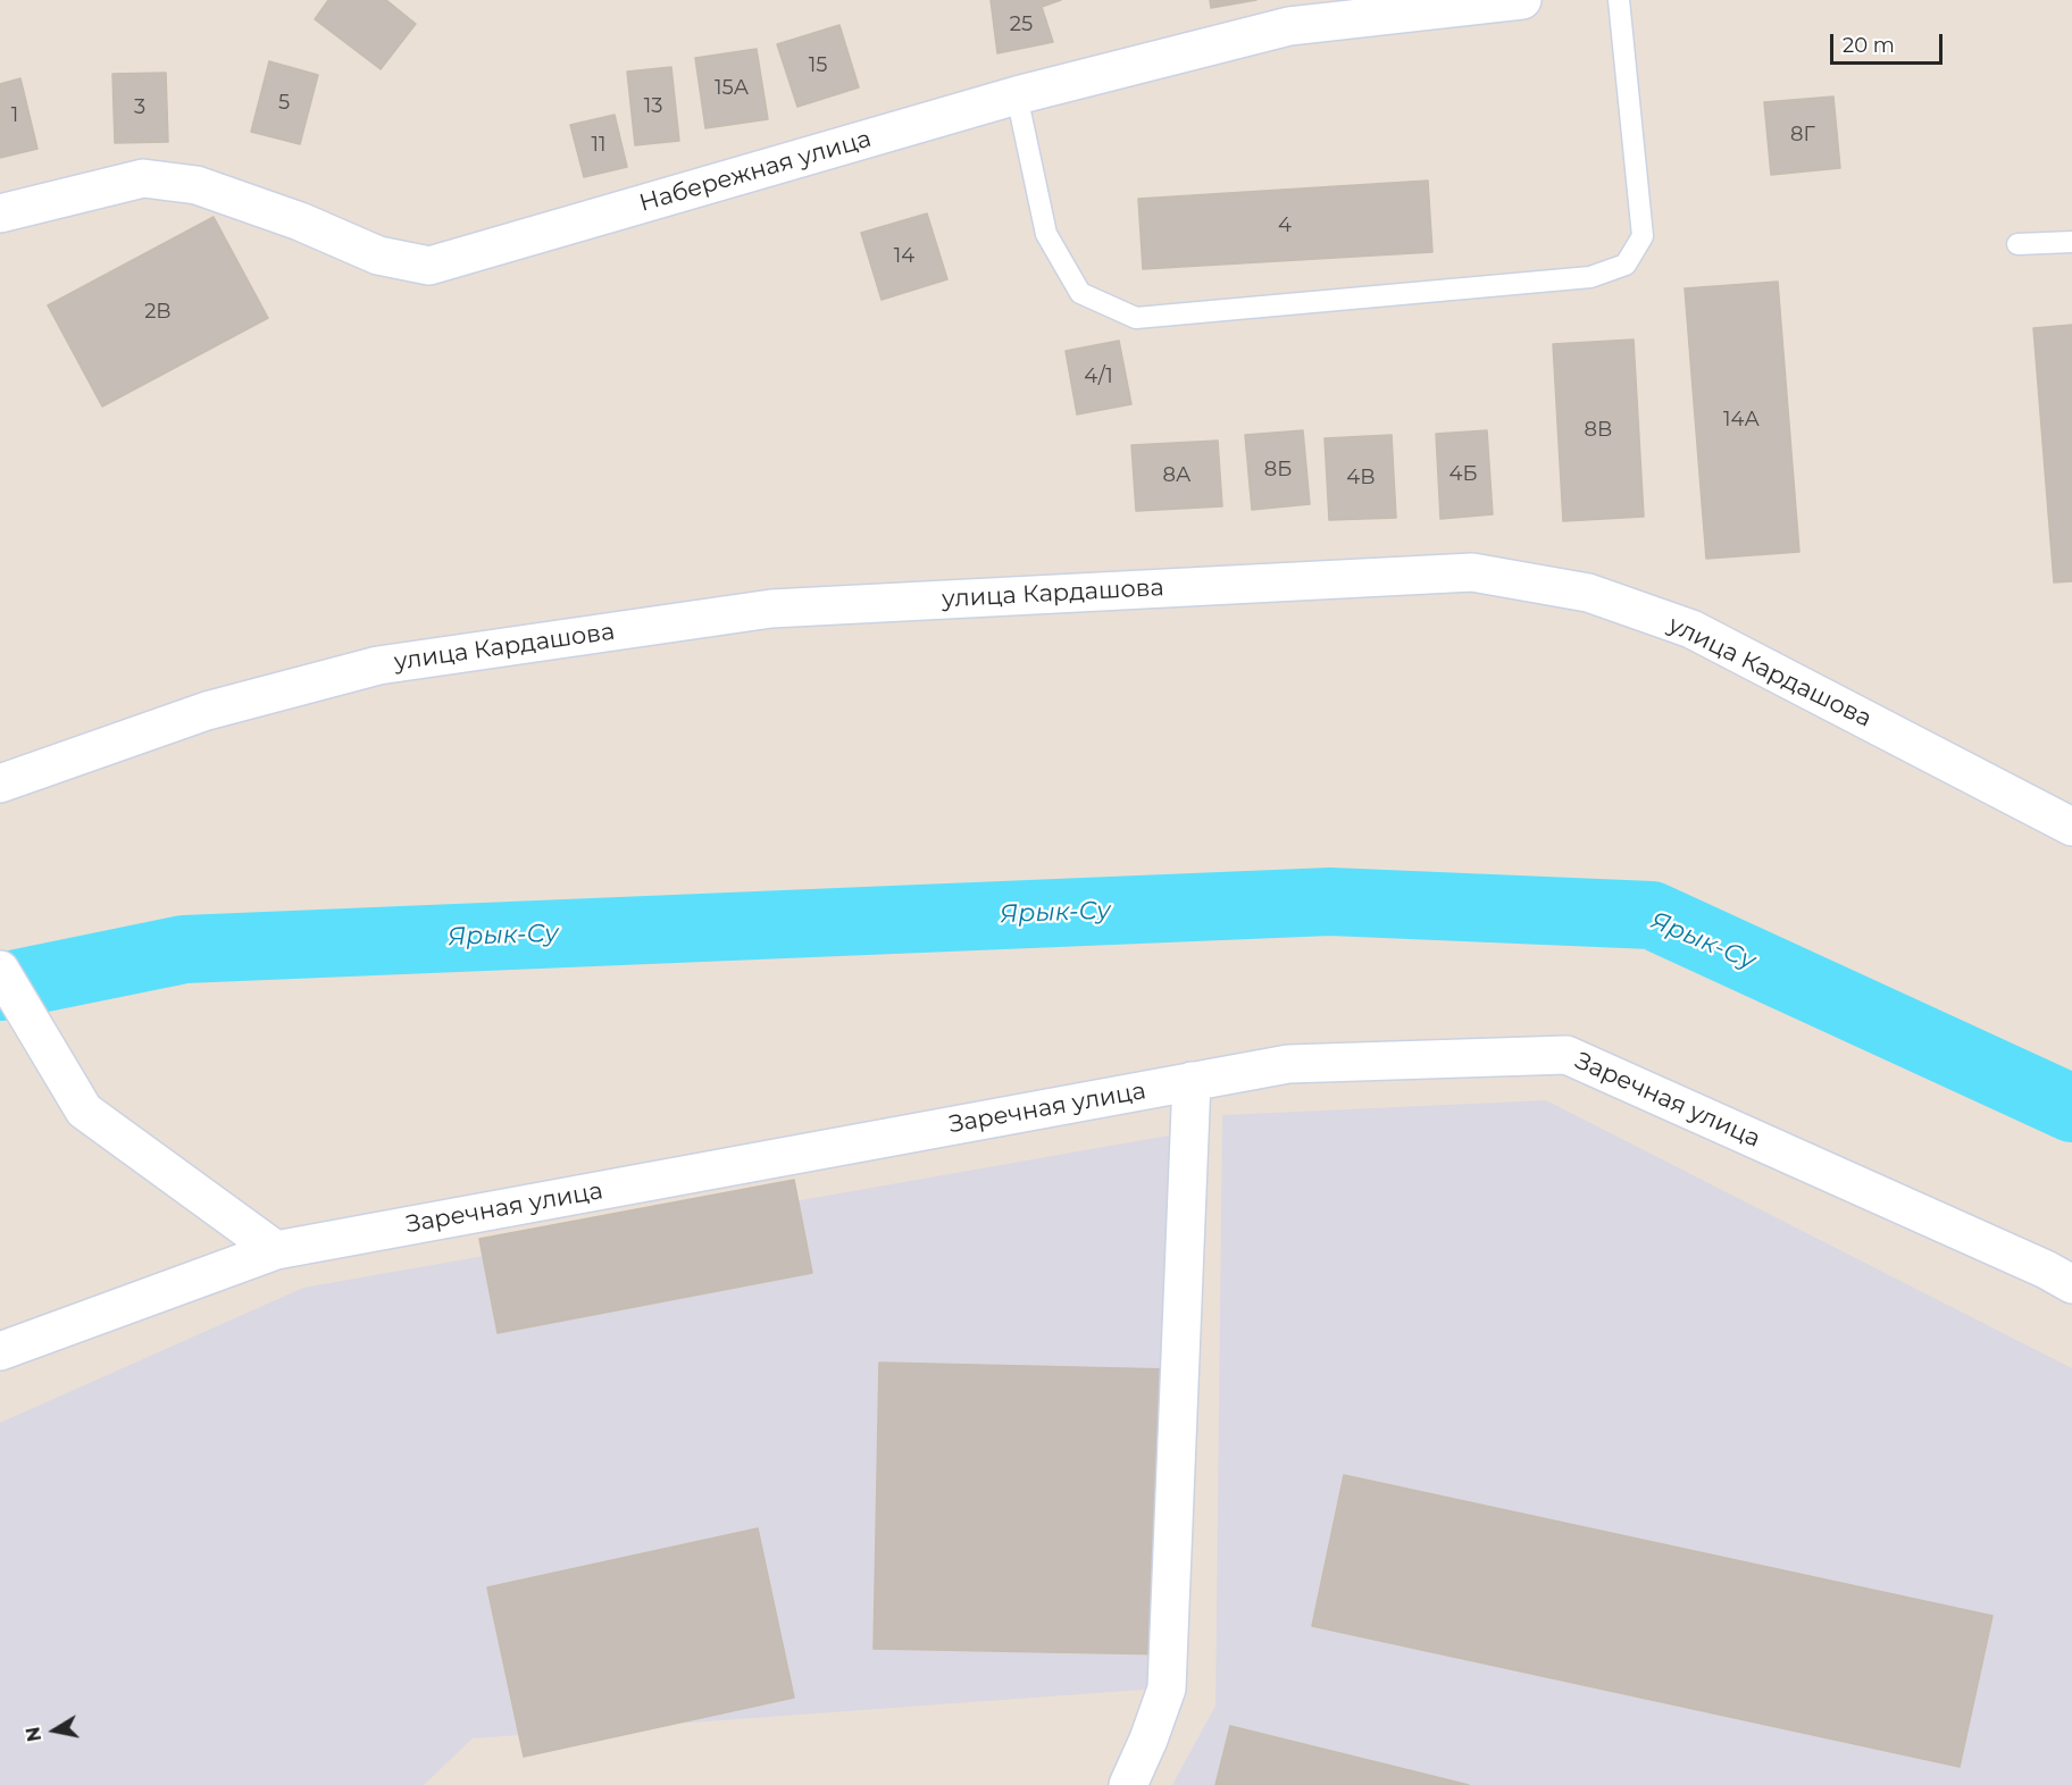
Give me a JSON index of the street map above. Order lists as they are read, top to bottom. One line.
{"streets":{"street":["Набережная улица","улица Кардашова","Заречная улица"]},"water":["Ярык-Су"],"house_numbers":["25","15","15А","5","13","3","1","8Г","11","4","14","2В","4/1","14А","8В","8Б","4Б","8А","4В"],"scale_bar":"20 m","north":"left"}
